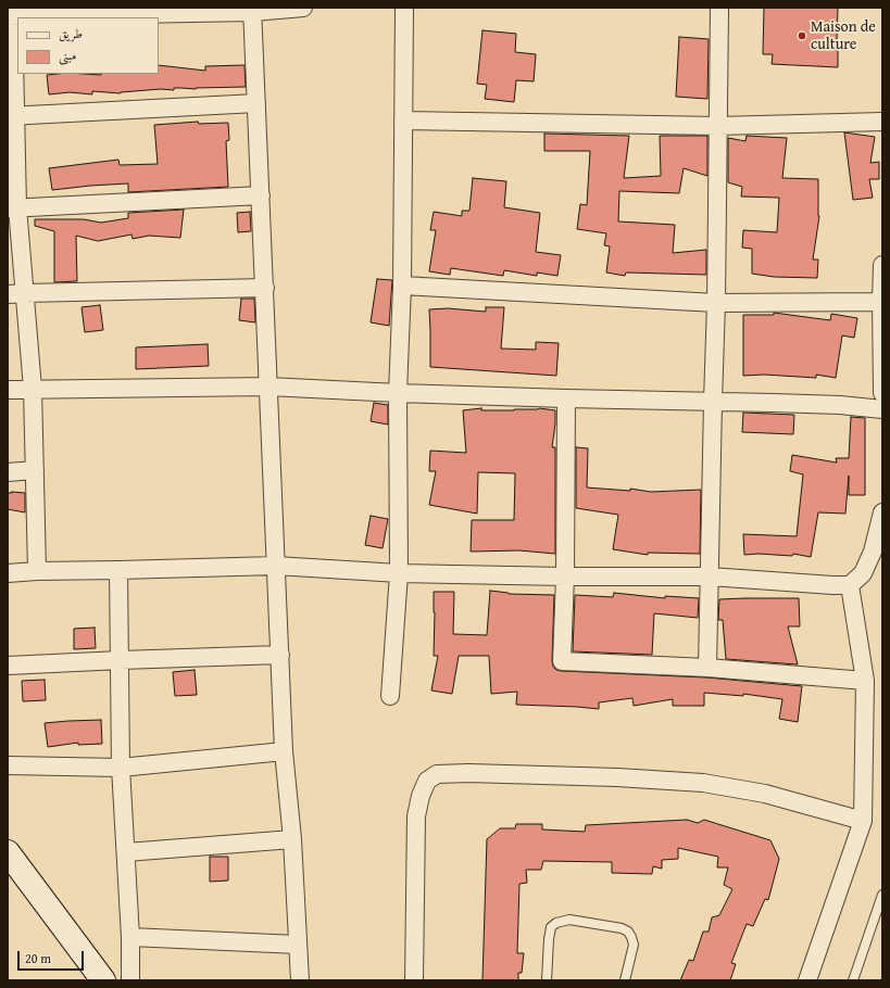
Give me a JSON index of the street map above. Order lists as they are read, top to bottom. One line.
{"places":["Maison de culture"],"legend":["طريق","مبنى"],"scale_bar":"20 m"}
